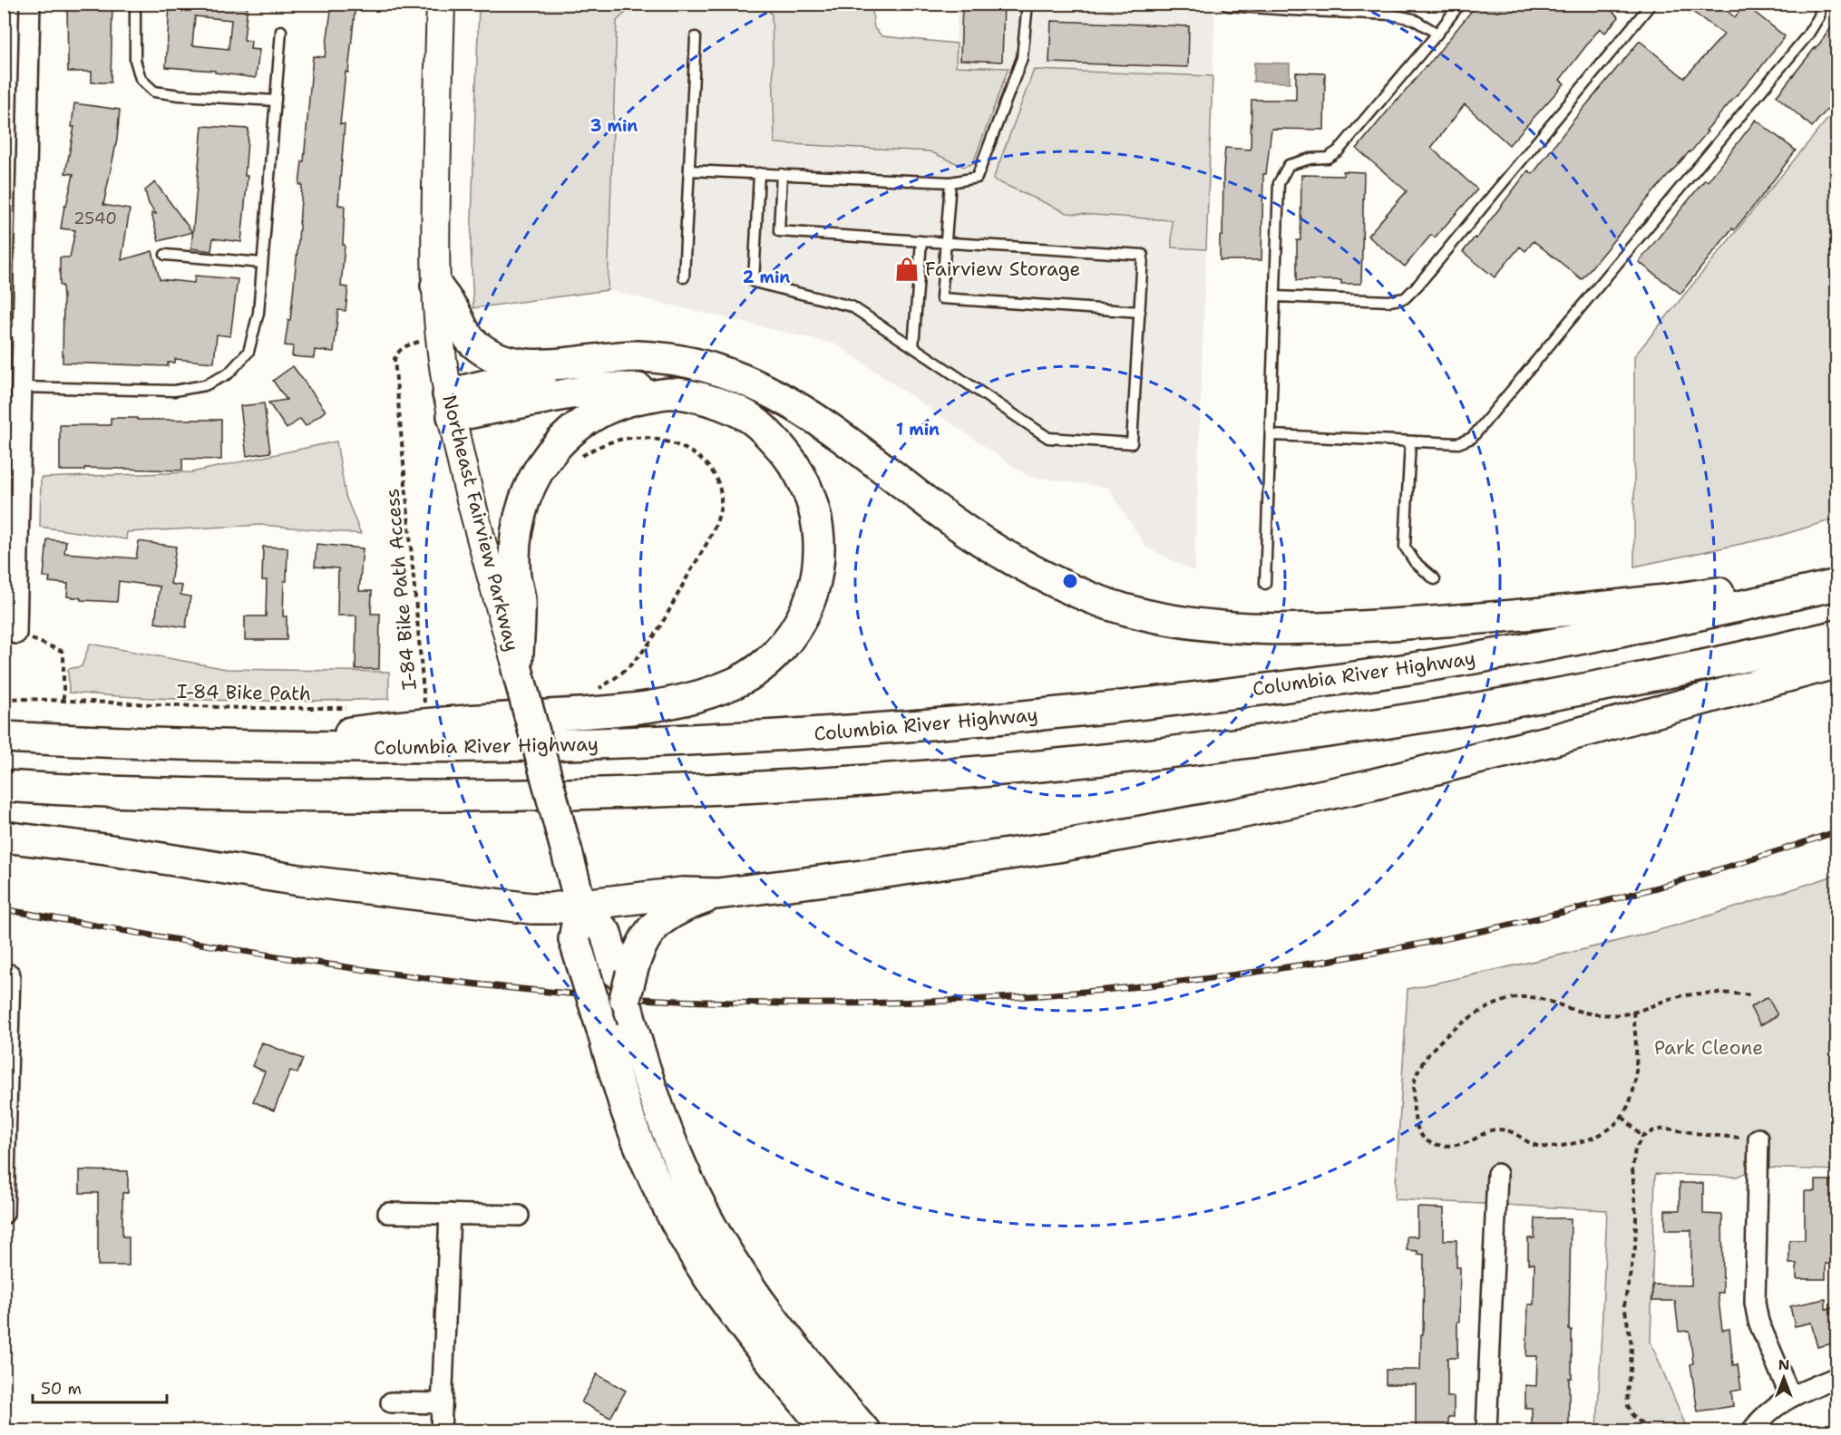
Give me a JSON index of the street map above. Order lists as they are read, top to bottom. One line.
{"streets":{"main road":["Northeast Fairview Parkway","Columbia River Highway"],"path":["I-84 Bike Path Access","I-84 Bike Path"]},"crossings":[["Northeast Fairview Parkway","I-84 Bike Path Access"]],"parks":["Park Cleone"],"places":{"shop":["Fairview Storage"]},"house_numbers":["2540"],"scale_bar":"50 m","north":"top","rings":["3 min","2 min","1 min"]}
